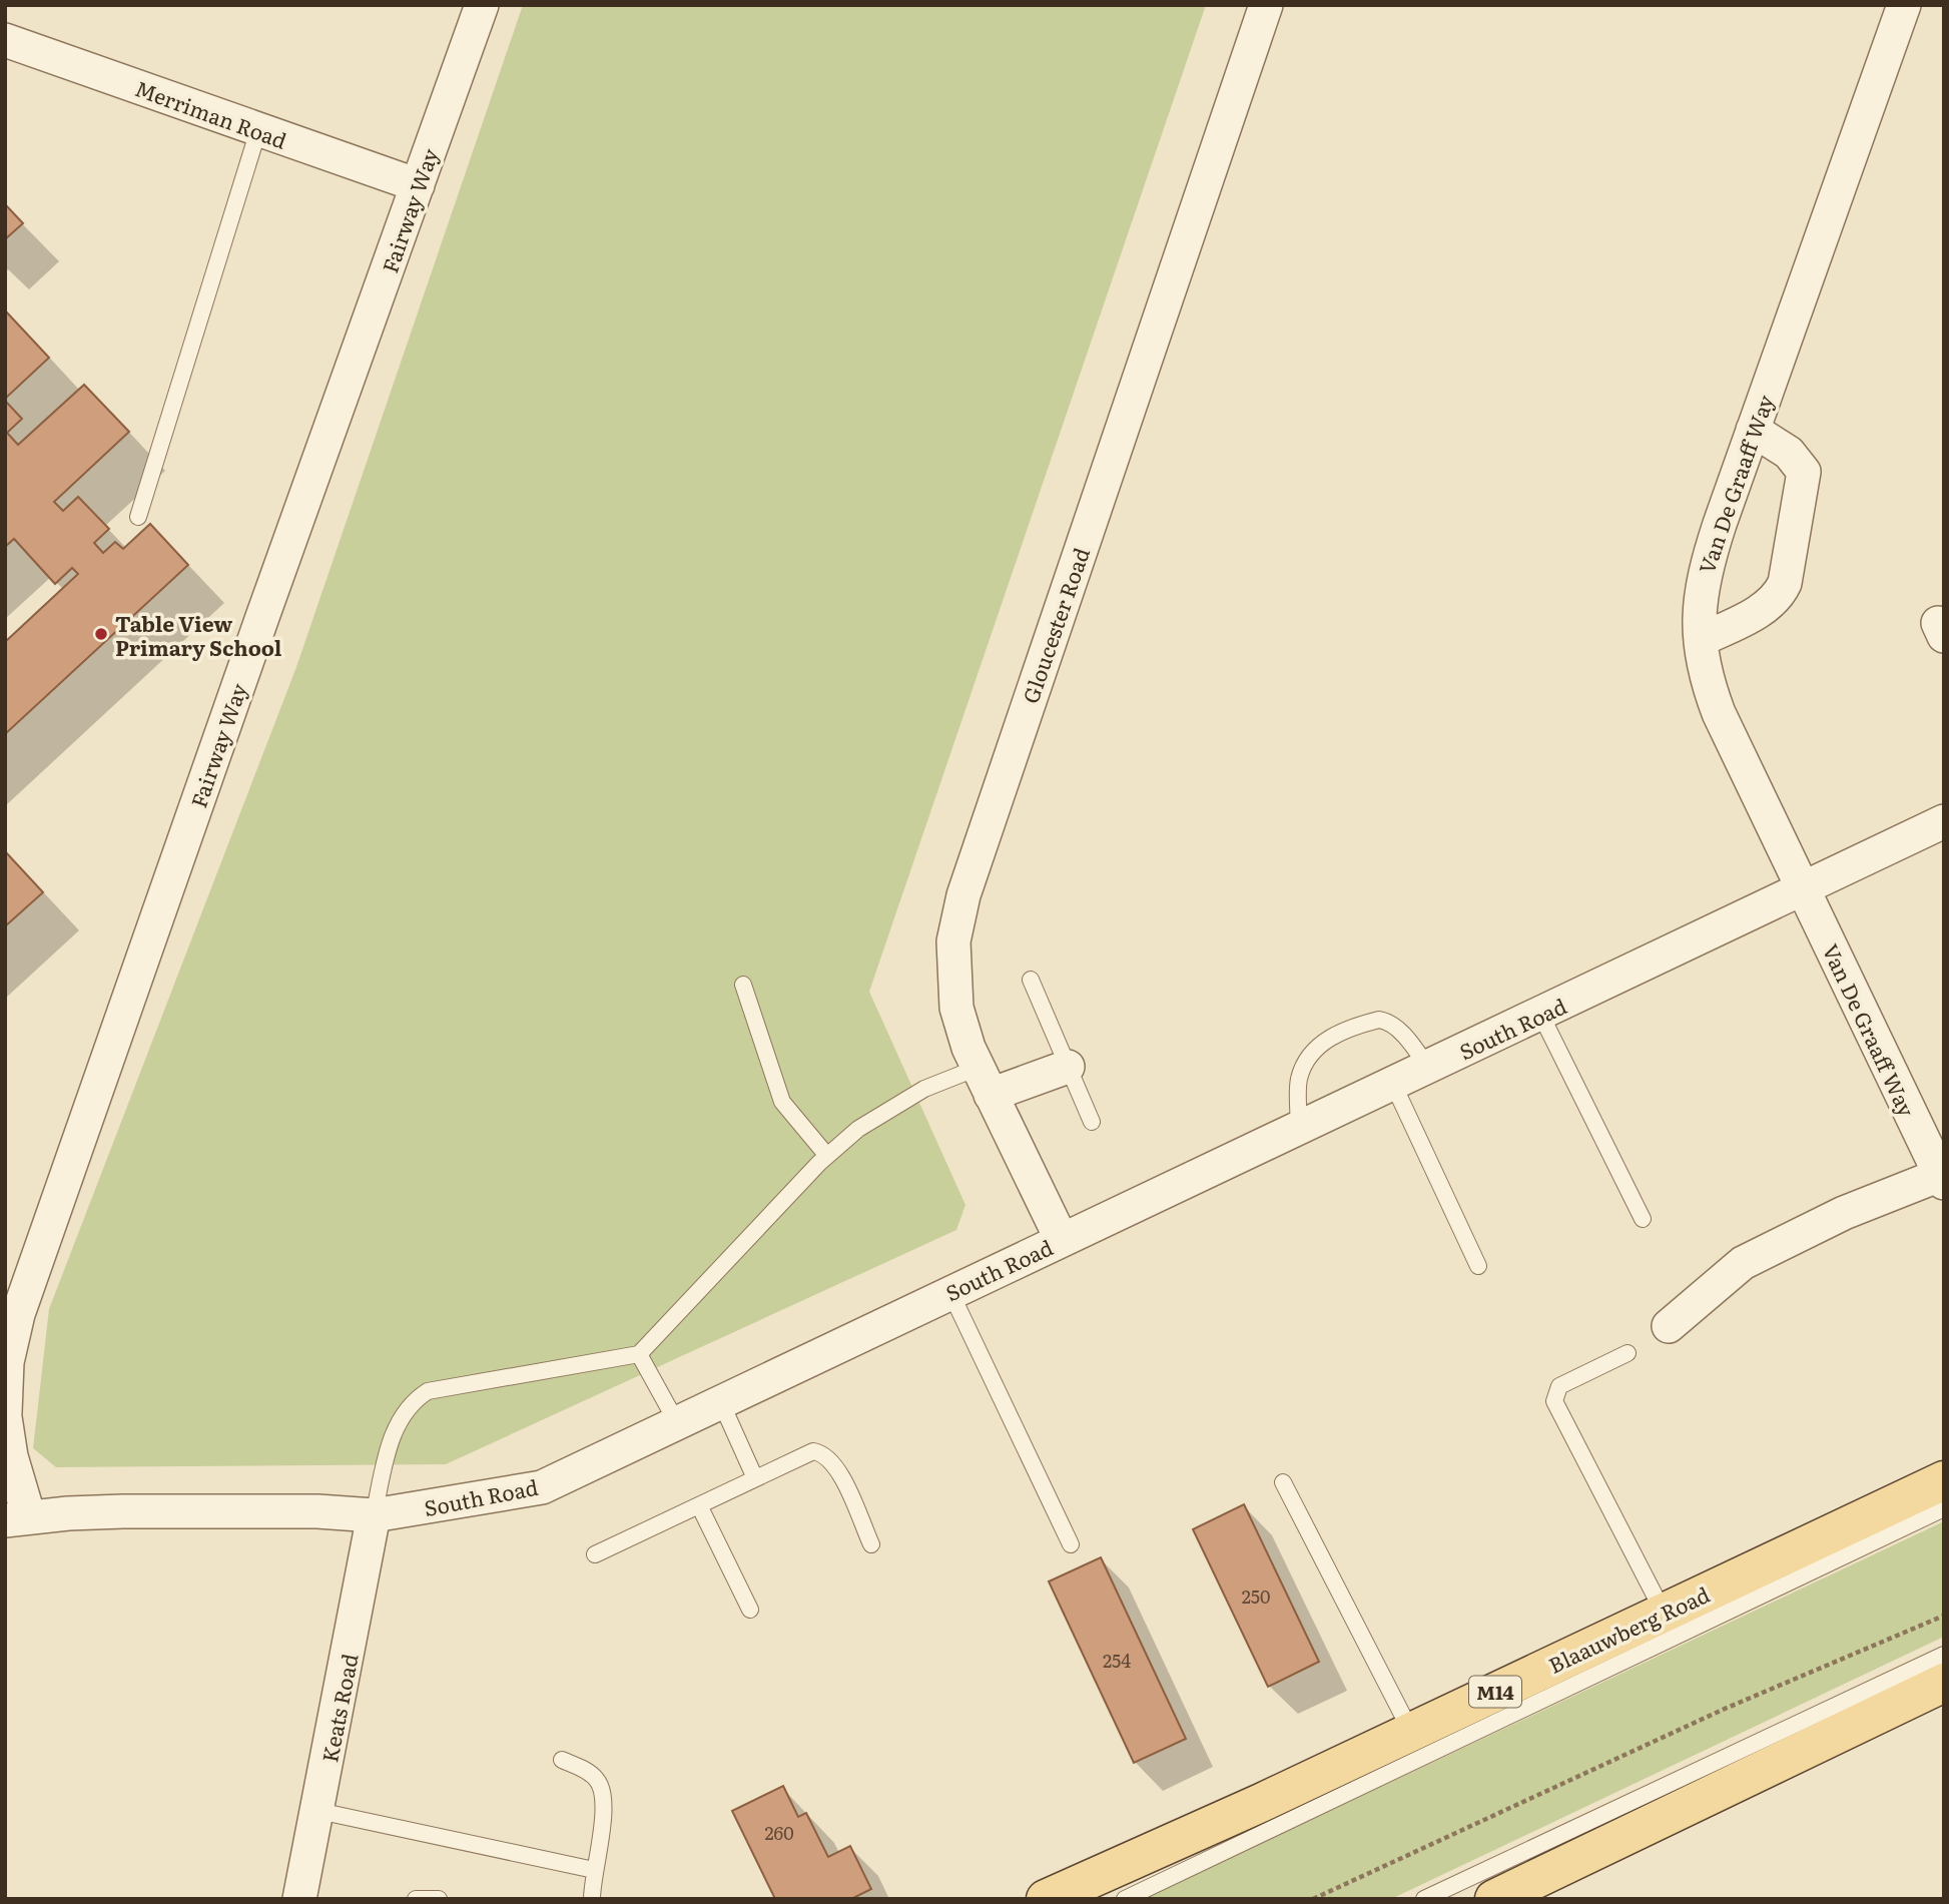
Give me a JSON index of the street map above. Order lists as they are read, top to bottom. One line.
{"streets":{"main road":["Blaauwberg Road","M14"],"street":["Merriman Road","Fairway Way","Van De Graaff Way","Gloucester Road","South Road","Keats Road"]},"crossings":[["Merriman Road","Fairway Way"],["Van De Graaff Way","South Road"],["Gloucester Road","South Road"],["South Road","Keats Road"]],"places":["Table View Primary School"],"house_numbers":["250","254","260"]}
